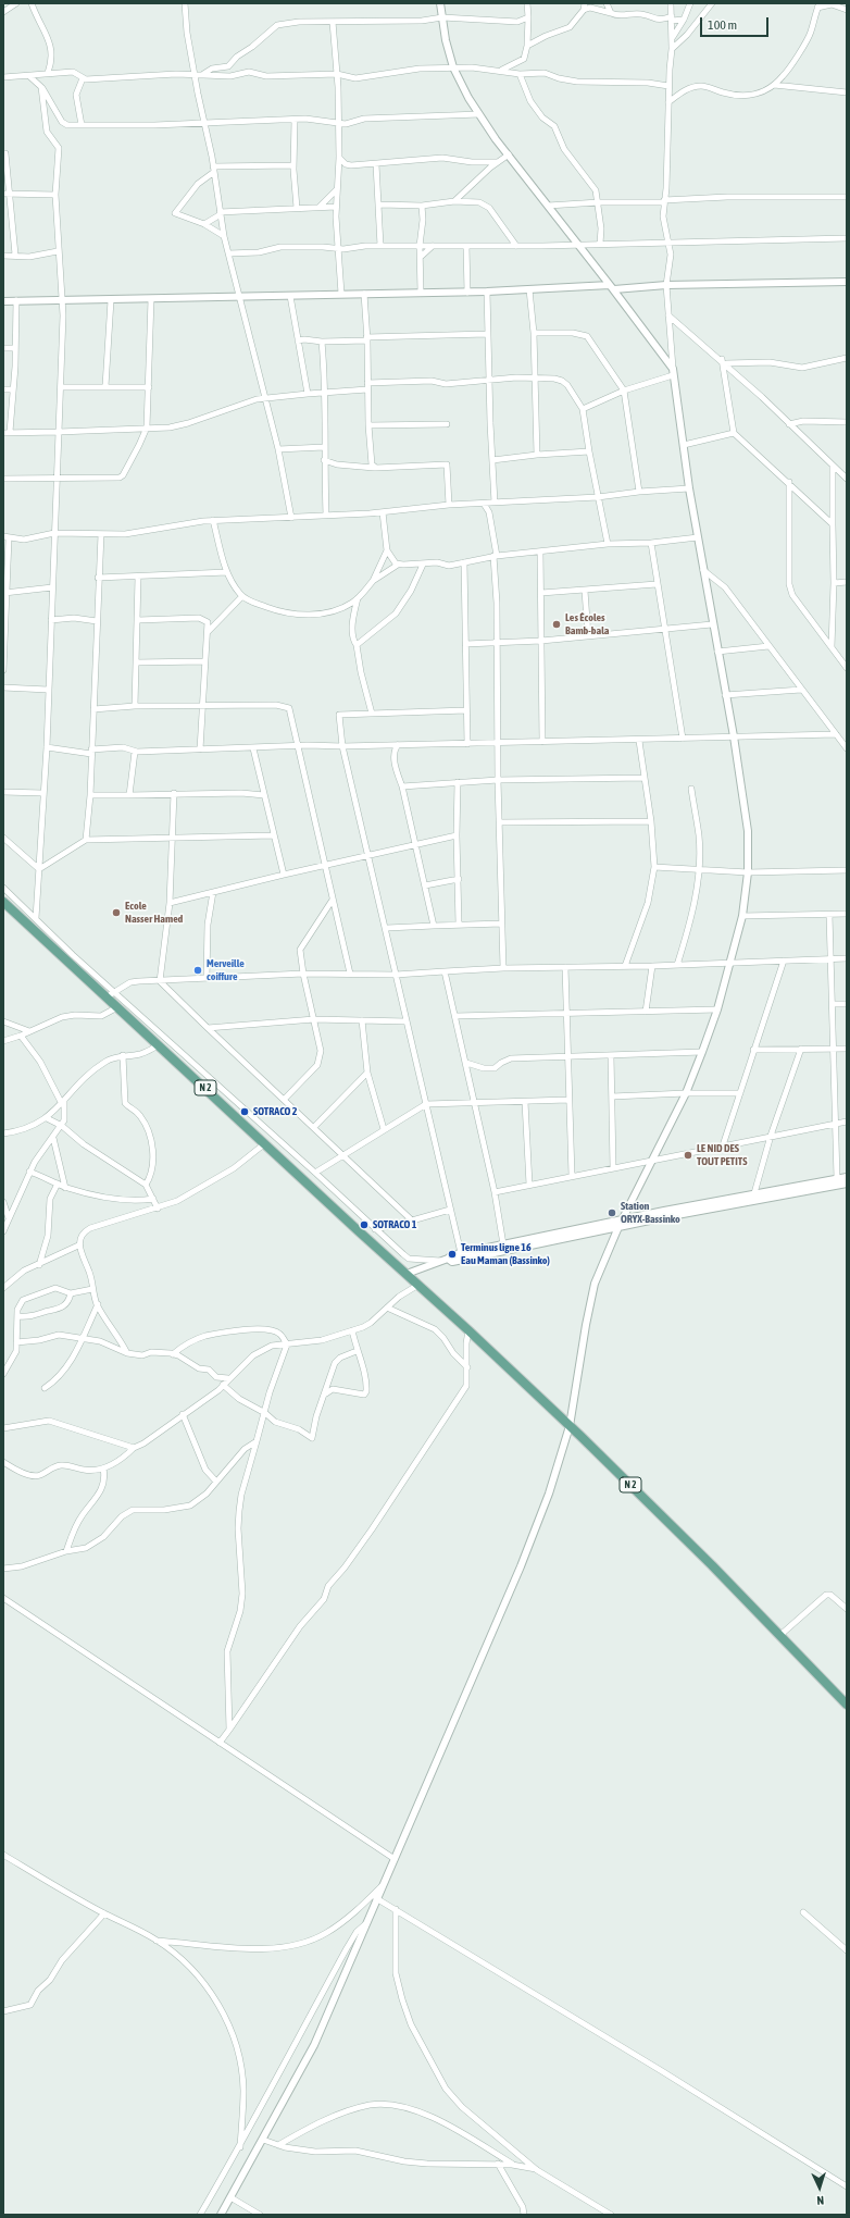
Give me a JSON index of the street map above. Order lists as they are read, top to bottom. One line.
{"streets":{"main road":["N 2"]},"places":["Les Écoles Bamb-bala","Ecole Nasser Hamed","Merveille coiffure","SOTRACO 2","LE NID DES TOUT PETITS","Station ORYX-Bassinko","SOTRACO 1","Terminus ligne 16 Eau Maman (Bassinko)"],"scale_bar":"100 m","north":"bottom"}
